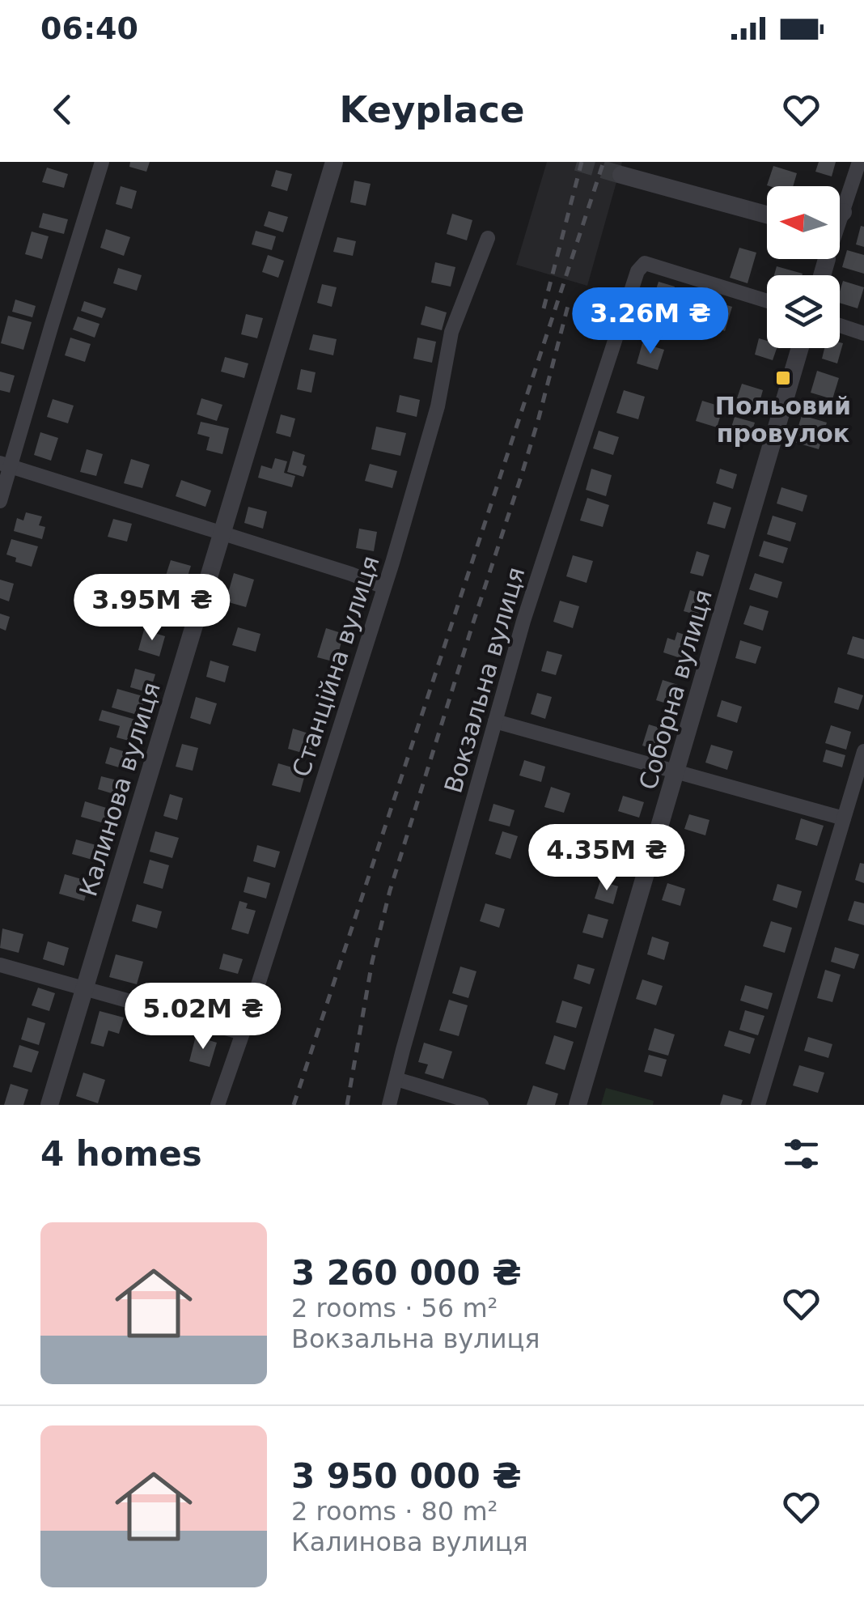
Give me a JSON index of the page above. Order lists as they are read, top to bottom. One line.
{"streets":{"street":["Станційна вулиця","Вокзальна вулиця","Соборна вулиця","Калинова вулиця"]},"places":{"transit":["Польовий провулок"]},"north":"left","page":{"status":"06:40","header":"Keyplace","price":["3.26M ₴","3.95M ₴","4.35M ₴","5.02M ₴"],"heading":"4 homes","list":[{"name":"3 260 000 ₴","note":"2 rooms · 56 m² · Вокзальна вулиця"},{"name":"3 950 000 ₴","note":"2 rooms · 80 m² · Калинова вулиця"}]}}
